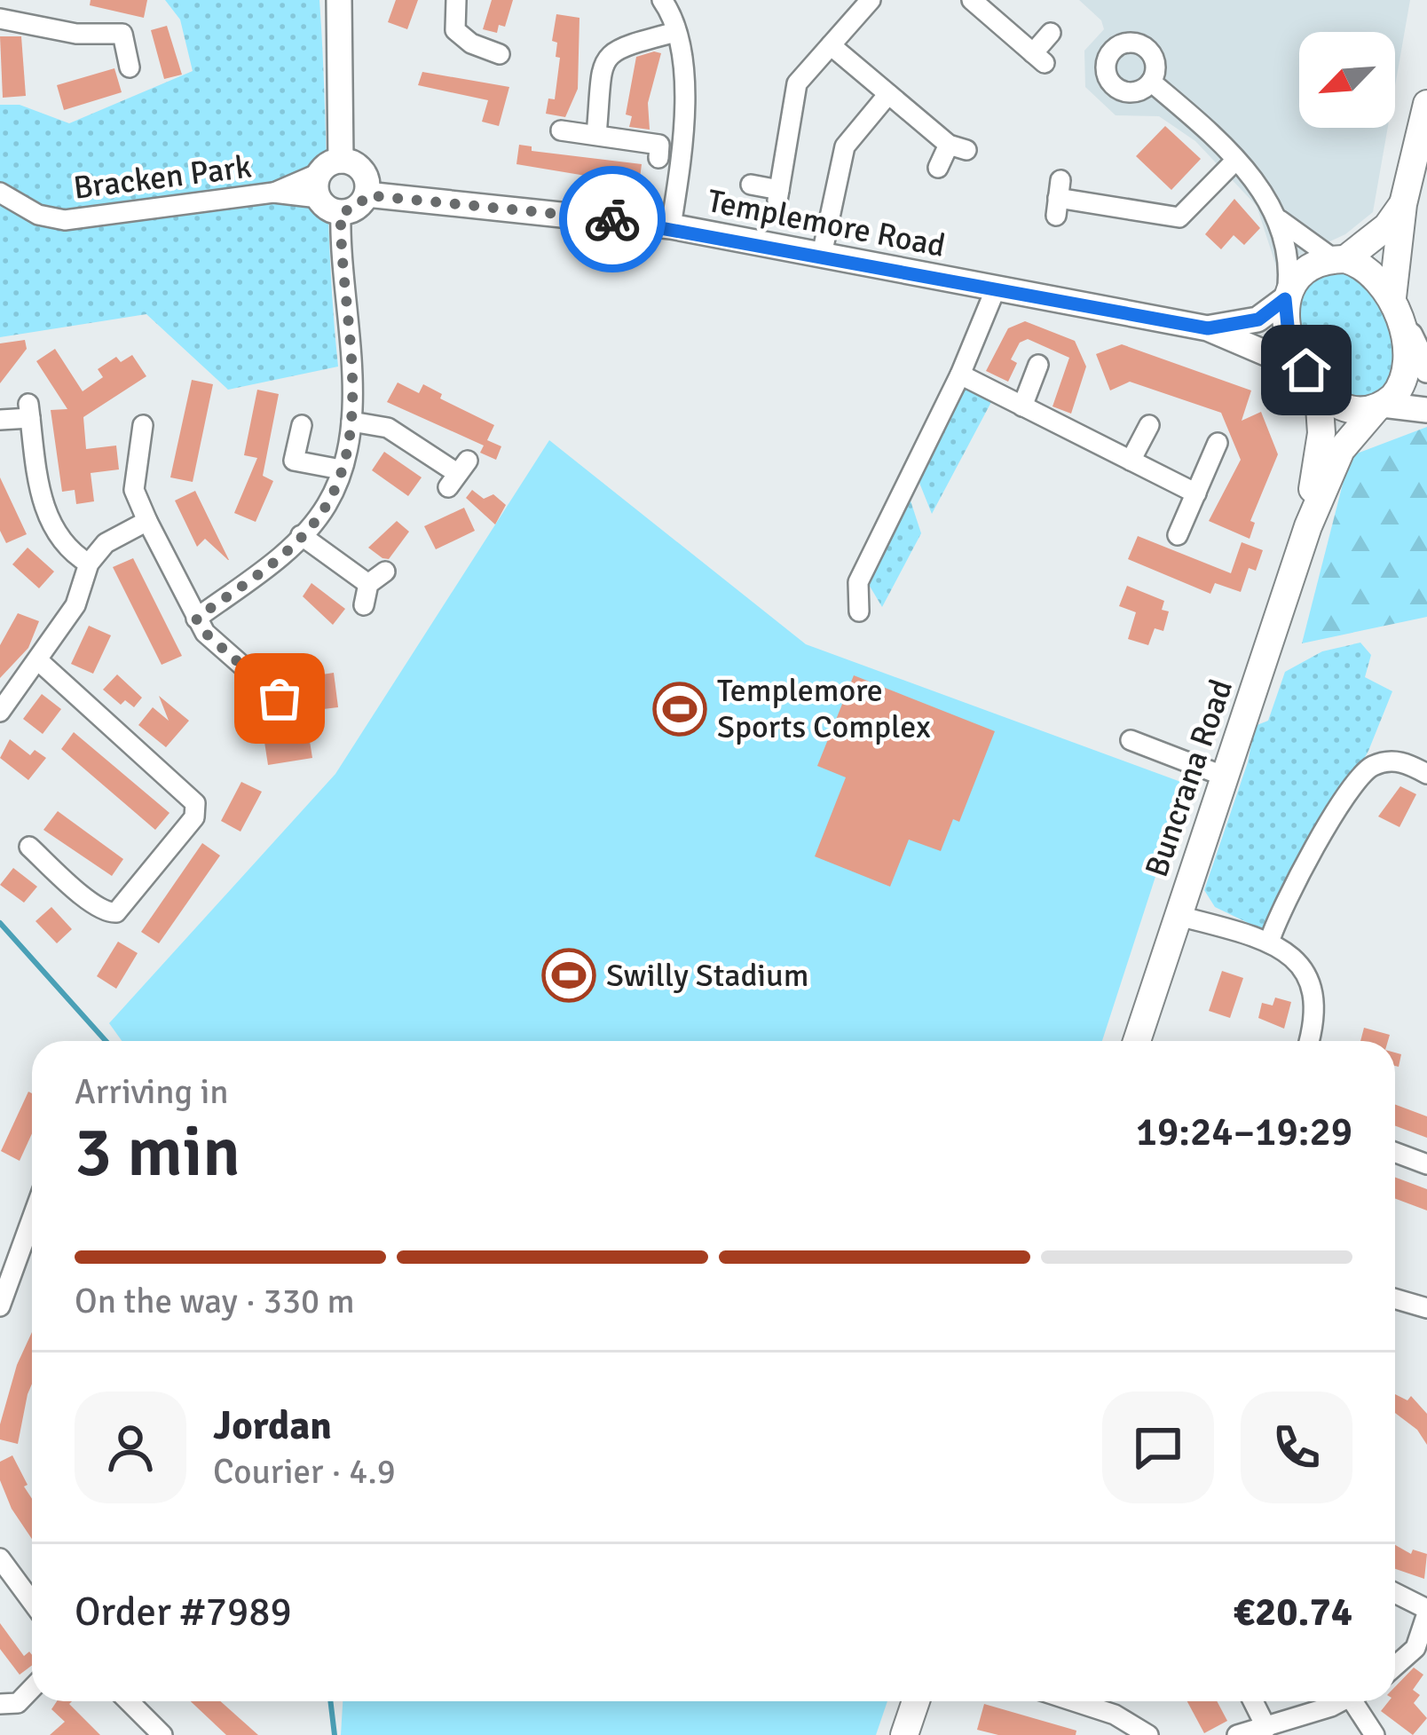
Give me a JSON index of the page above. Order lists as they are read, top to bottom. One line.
{"streets":{"highway":["Buncrana Road"],"main road":["Templemore Road"],"street":["Bracken Park"]},"crossings":[["Templemore Road","Buncrana Road"]],"places":{"sports":["Templemore Sports Complex","Swilly Stadium"]},"north":"bottom left","page":{"heading":["3 min","Arriving in","19:24–19:29"],"panel":["Jordan","Courier · 4.9","Order #7989","€20.74"],"bar":"On the way · 330 m"}}
